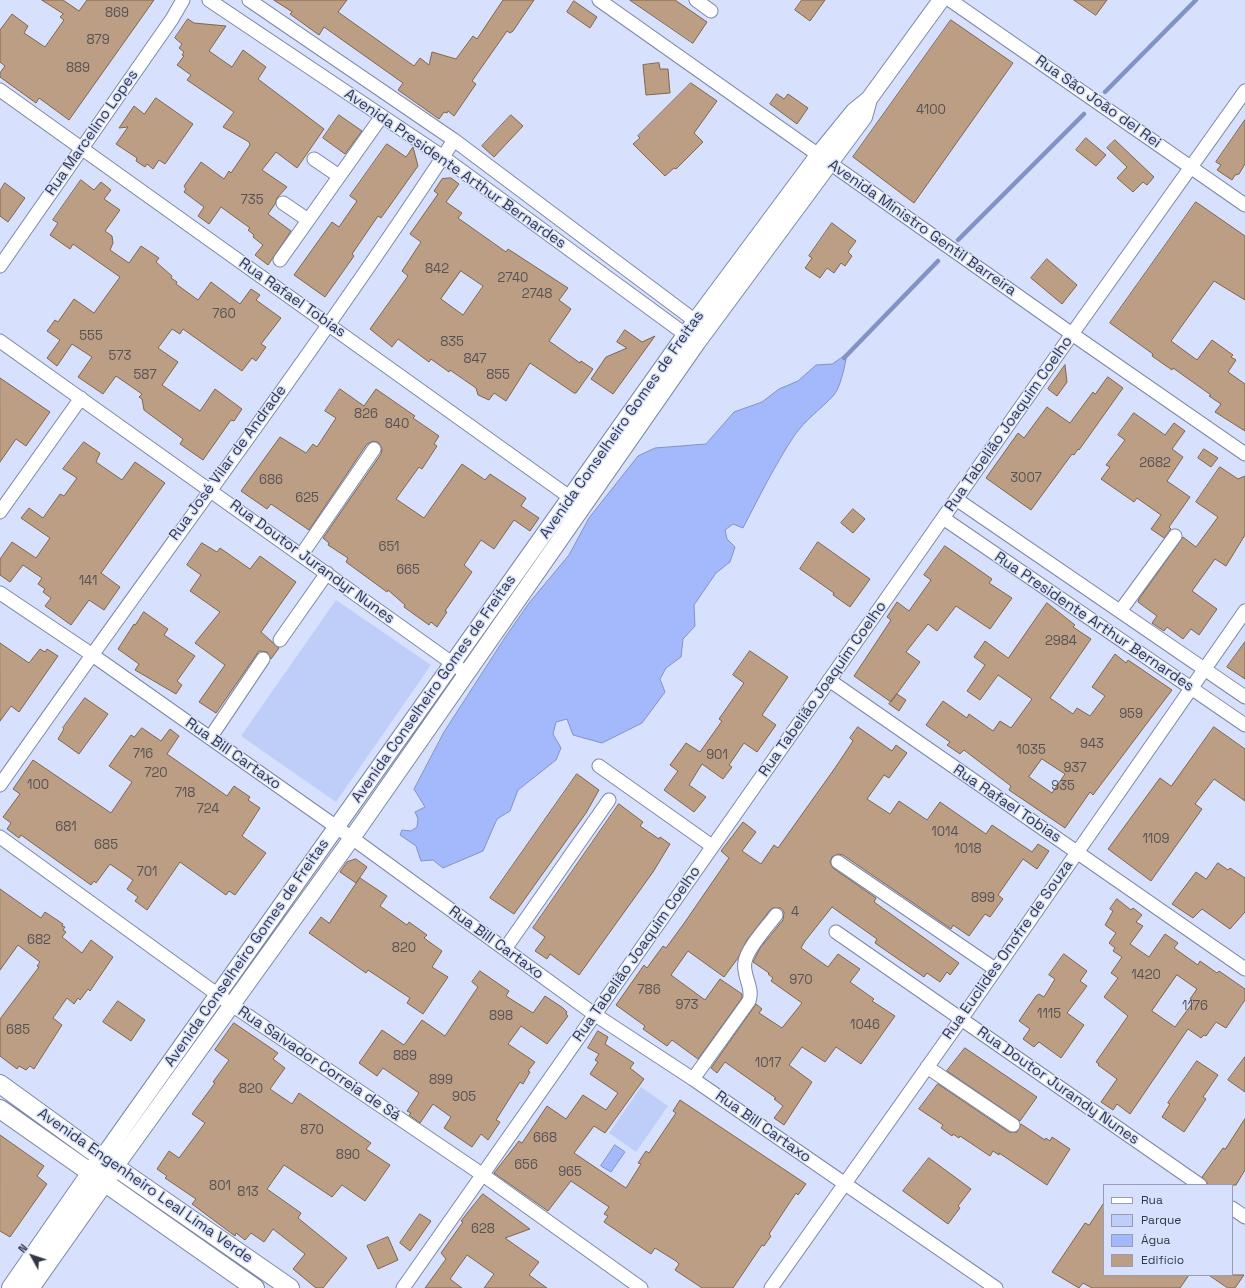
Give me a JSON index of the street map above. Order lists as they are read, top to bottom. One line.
{"streets":{"main road":["Avenida Conselheiro Gomes de Freitas","Avenida Engenheiro Leal Lima Verde"],"street":["Rua São João del Rei","Rua Marcelino Lopes","Avenida Presidente Arthur Bernardes","Avenida Ministro Gentil Barreira","Rua Rafael Tobias","Rua Tabelião Joaquim Coelho","Rua José Vilar de Andrade","Rua Doutor Jurandyr Nunes","Rua Presidente Arthur Bernardes","Rua Bill Cartaxo","Rua Euclides Onofre de Souza","Rua Salvador Correia de Sá","Rua Doutor Jurandy Nunes"]},"crossings":[["Rua São João del Rei","Rua Tabelião Joaquim Coelho"],["Rua Marcelino Lopes","Rua Rafael Tobias"],["Avenida Presidente Arthur Bernardes","Avenida Conselheiro Gomes de Freitas"],["Avenida Presidente Arthur Bernardes","Rua José Vilar de Andrade"],["Avenida Ministro Gentil Barreira","Rua Tabelião Joaquim Coelho"],["Avenida Ministro Gentil Barreira","Avenida Conselheiro Gomes de Freitas"],["Rua Rafael Tobias","Rua Tabelião Joaquim Coelho"],["Rua Rafael Tobias","Avenida Conselheiro Gomes de Freitas"],["Rua Rafael Tobias","Rua José Vilar de Andrade"],["Rua Rafael Tobias","Rua Euclides Onofre de Souza"],["Rua Tabelião Joaquim Coelho","Rua Presidente Arthur Bernardes"],["Rua Tabelião Joaquim Coelho","Rua Bill Cartaxo"],["Rua Tabelião Joaquim Coelho","Rua Salvador Correia de Sá"],["Avenida Conselheiro Gomes de Freitas","Rua Doutor Jurandyr Nunes"],["Avenida Conselheiro Gomes de Freitas","Rua Bill Cartaxo"],["Avenida Conselheiro Gomes de Freitas","Rua Salvador Correia de Sá"],["Avenida Conselheiro Gomes de Freitas","Avenida Engenheiro Leal Lima Verde"],["Rua José Vilar de Andrade","Rua Doutor Jurandyr Nunes"],["Rua José Vilar de Andrade","Rua Bill Cartaxo"],["Rua Presidente Arthur Bernardes","Rua Euclides Onofre de Souza"],["Rua Bill Cartaxo","Rua Euclides Onofre de Souza"],["Rua Euclides Onofre de Souza","Rua Doutor Jurandy Nunes"]],"house_numbers":["869","879","889","4100","735","842","2740","2748","760","555","835","573","847","587","855","826","840","2682","3007","686","625","651","665","141","2984","959","943","1035","716","901","937","720","100","935","718","724","681","1014","1109","685","1018","701","899","4","682","820","1420","970","786","973","1176","1115","898","1046","685","889","1017","899","820","905","870","668","890","656","965","801","813","628"],"legend":["Rua","Parque","Água","Edifício"],"north":"top left"}
